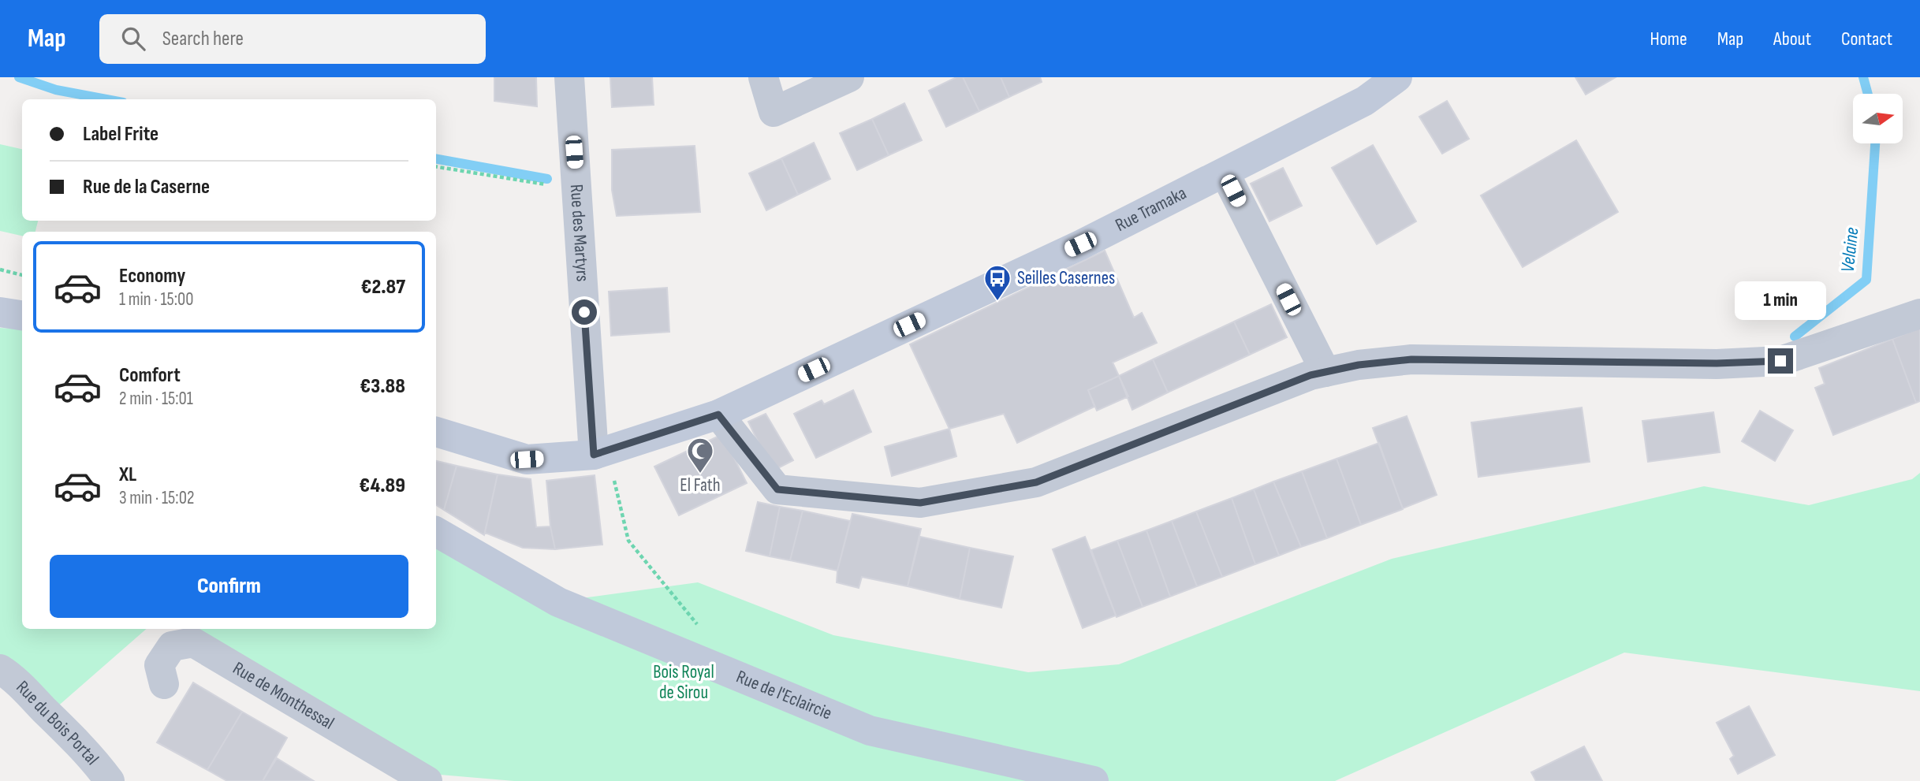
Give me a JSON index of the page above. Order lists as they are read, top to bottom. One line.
{"streets":{"main road":["Rue Tramaka","Rue de l'Eclaircie"],"street":["Rue des Martyrs","Rue de Monthessal","Rue du Bois Portal"]},"crossings":[["Rue Tramaka","Rue des Martyrs"]],"water":["Velaine"],"parks":["Bois Royal de Sirou"],"places":{"bus stop":["Seilles Casernes"],"mosque":["El Fath"]},"north":"right","page":{"header":"Map","search":"Search here","nav":["Home","Map","About","Contact"],"banner":["Label Frite","Rue de la Caserne"],"list":[{"name":"Economy","note":"1 min · 15:00","value":"€2.87"},{"name":"Comfort","note":"2 min · 15:01","value":"€3.88"},{"name":"XL","note":"3 min · 15:02","value":"€4.89"}],"bubble":"1 min","buttons":"Confirm"}}
